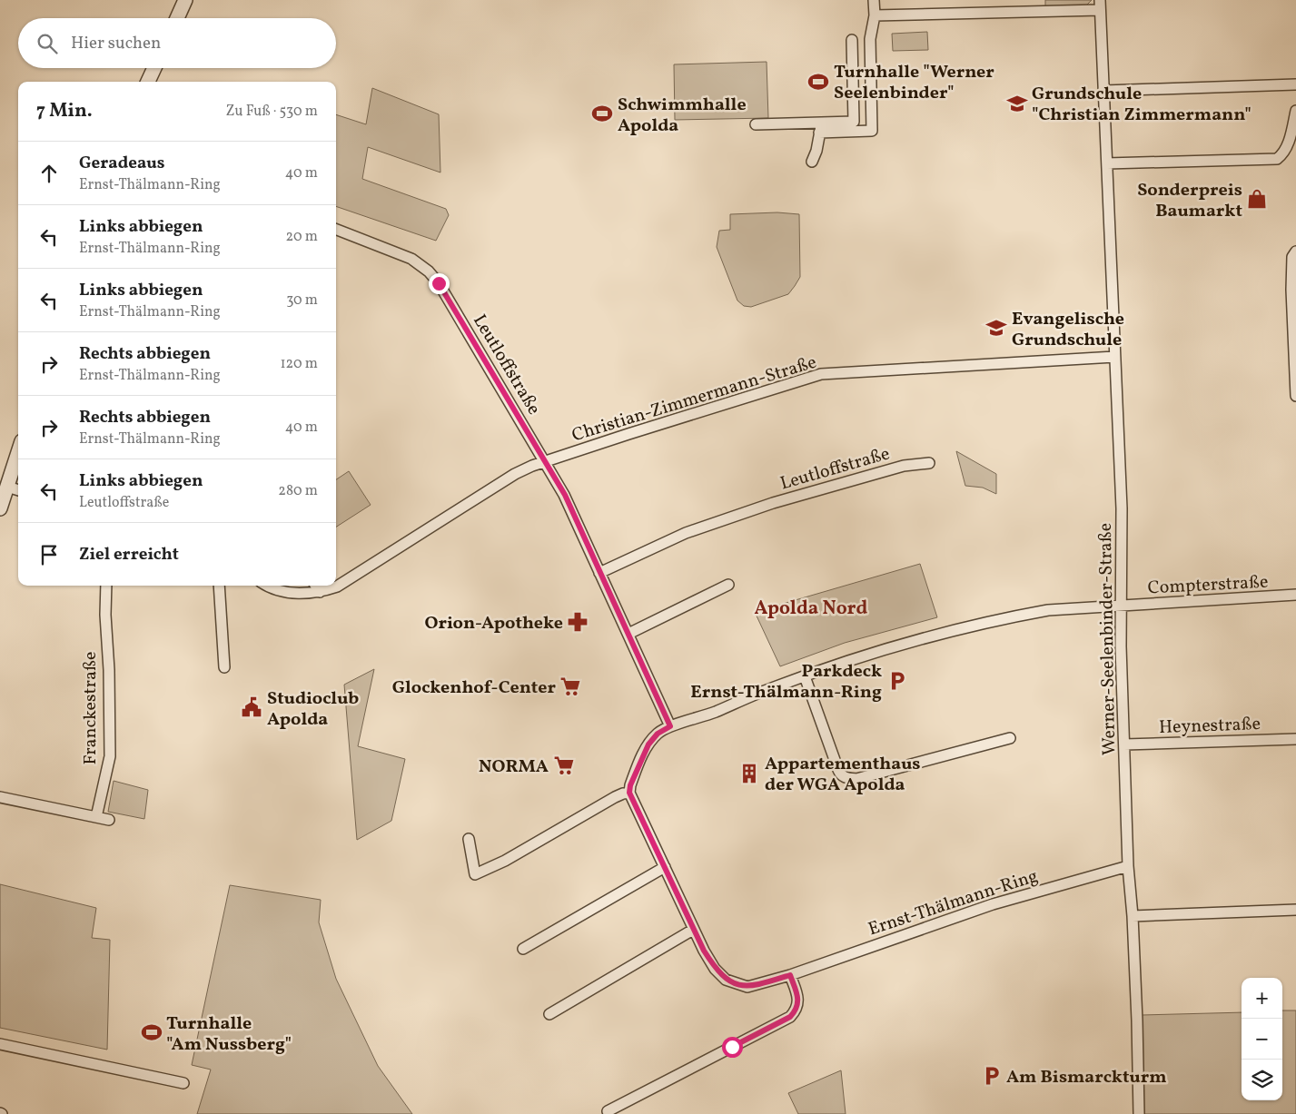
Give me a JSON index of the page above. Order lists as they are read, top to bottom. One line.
{"streets":{"street":["Leutloffstraße","Christian-Zimmermann-Straße","Compterstraße","Werner-Seelenbinder-Straße","Franckestraße","Heynestraße","Ernst-Thälmann-Ring"]},"crossings":[["Leutloffstraße","Christian-Zimmermann-Straße"],["Christian-Zimmermann-Straße","Werner-Seelenbinder-Straße"],["Compterstraße","Werner-Seelenbinder-Straße"],["Werner-Seelenbinder-Straße","Heynestraße"],["Werner-Seelenbinder-Straße","Ernst-Thälmann-Ring"]],"districts":["Apolda Nord"],"places":{"sports":["Turnhalle \"Werner Seelenbinder\"","Schwimmhalle Apolda","Turnhalle \"Am Nussberg\""],"school or university":["Grundschule \"Christian Zimmermann\"","Evangelische Grundschule"],"shop":["Sonderpreis Baumarkt"],"pharmacy":["Orion-Apotheke"],"parking":["Parkdeck Ernst-Thälmann-Ring","Am Bismarckturm"],"supermarket":["Glockenhof-Center","NORMA"],"public building":["Studioclub Apolda"],"building":["Appartementhaus der WGA Apolda"]},"page":{"search":"Hier suchen","heading":["7 Min.","Zu Fuß · 530 m"],"list":[["Geradeaus","Ernst-Thälmann-Ring","40 m"],["Links abbiegen","Ernst-Thälmann-Ring","20 m"],["Links abbiegen","Ernst-Thälmann-Ring","30 m"],["Rechts abbiegen","Ernst-Thälmann-Ring","120 m"],["Rechts abbiegen","Ernst-Thälmann-Ring","40 m"],["Links abbiegen","Leutloffstraße","280 m"],"Ziel erreicht"],"map_buttons":["+","−"]}}
